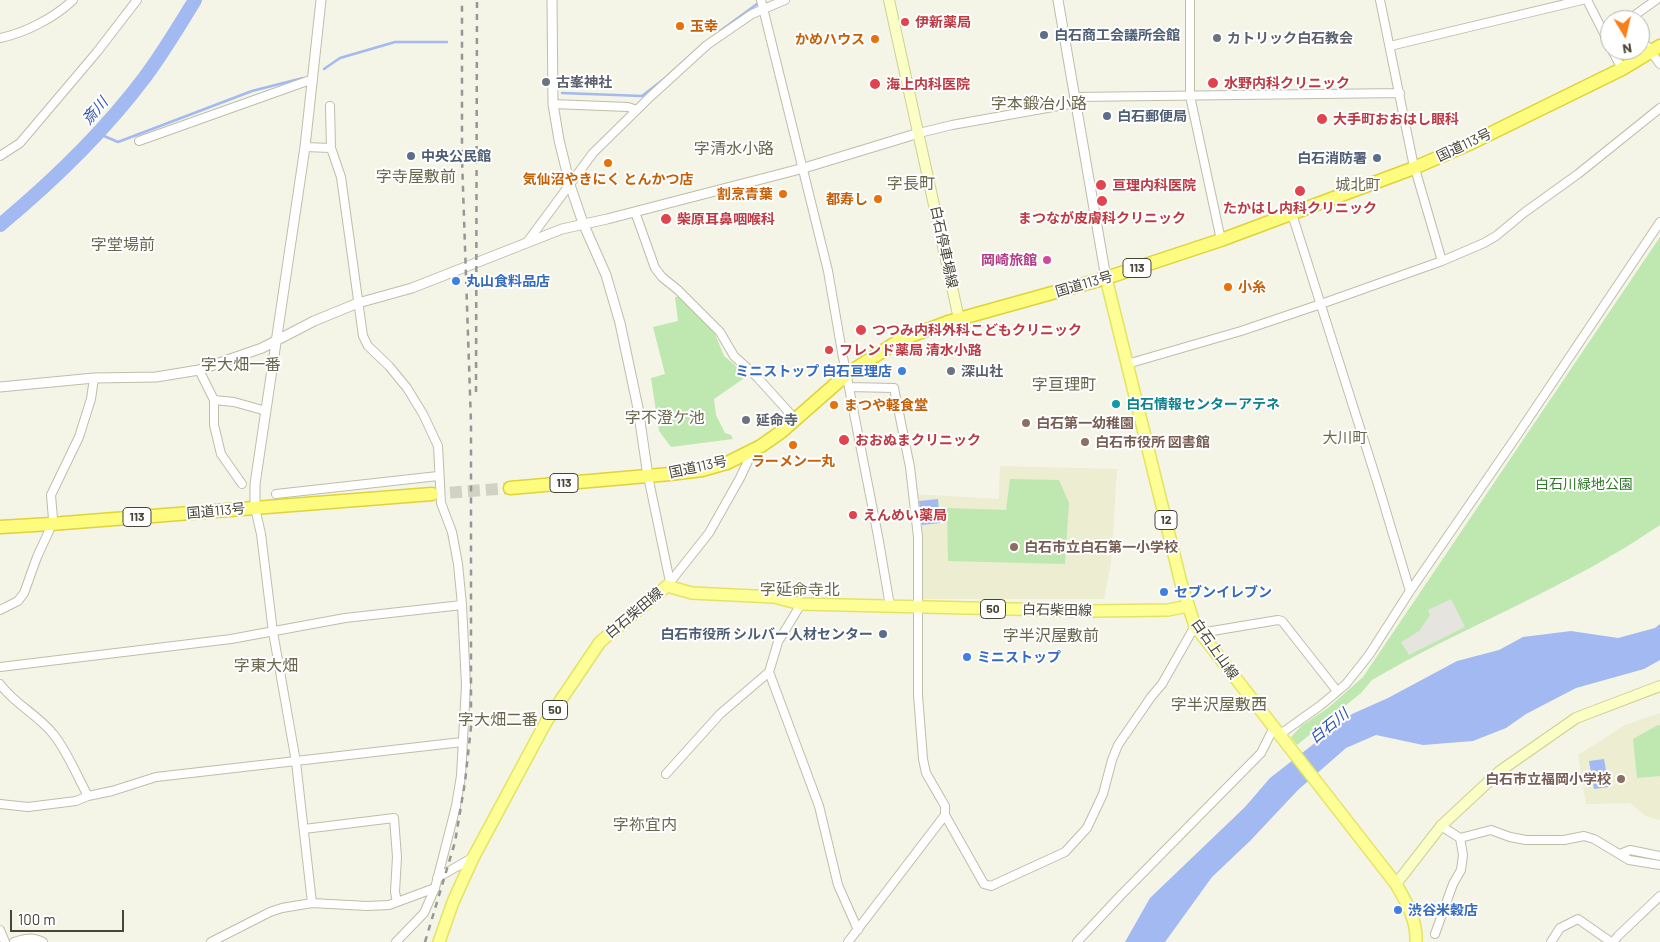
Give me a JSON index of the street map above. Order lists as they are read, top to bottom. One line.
{"streets":{"highway":["国道113号","113"],"main road":["白石停車場線","12","50","白石柴田線","白石上山線"]},"crossings":[["国道113号","白石停車場線"],["国道113号","白石上山線"],["白石柴田線","白石上山線"]],"districts":["字本鍛冶小路","字清水小路","字寺屋敷前","字長町","城北町","字堂場前","字大畑一番","字亘理町","字不澄ケ池","大川町","字延命寺北","字半沢屋敷前","字東大畑","字半沢屋敷西","字大畑二番","字祢宜内"],"water":["斎川","白石川"],"parks":["白石川緑地公園"],"places":["伊新薬局","玉幸","白石商工会議所会館","カトリック白石教会","かめハウス","古峯神社","水野内科クリニック","海上内科医院","白石郵便局","大手町おおはし眼科","中央公民館","白石消防署","気仙沼やきにく とんかつ店","亘理内科医院","たかはし内科クリニック","割烹青葉","都寿し","まつなが皮膚科クリニック","柴原耳鼻咽喉科","岡崎旅館","丸山食料品店","小糸","つつみ内科外科こどもクリニック","フレンド薬局 清水小路","ミニストップ 白石亘理店","深山社","白石情報センターアテネ","まつや軽食堂","延命寺","白石第一幼稚園","おおぬまクリニック","白石市役所 図書館","ラーメン一丸","えんめい薬局","白石市立白石第一小学校","セブンイレブン","白石市役所 シルバー人材センター","ミニストップ","白石市立福岡小学校","渋谷米穀店"],"scale_bar":"100 m","north":"bottom"}
